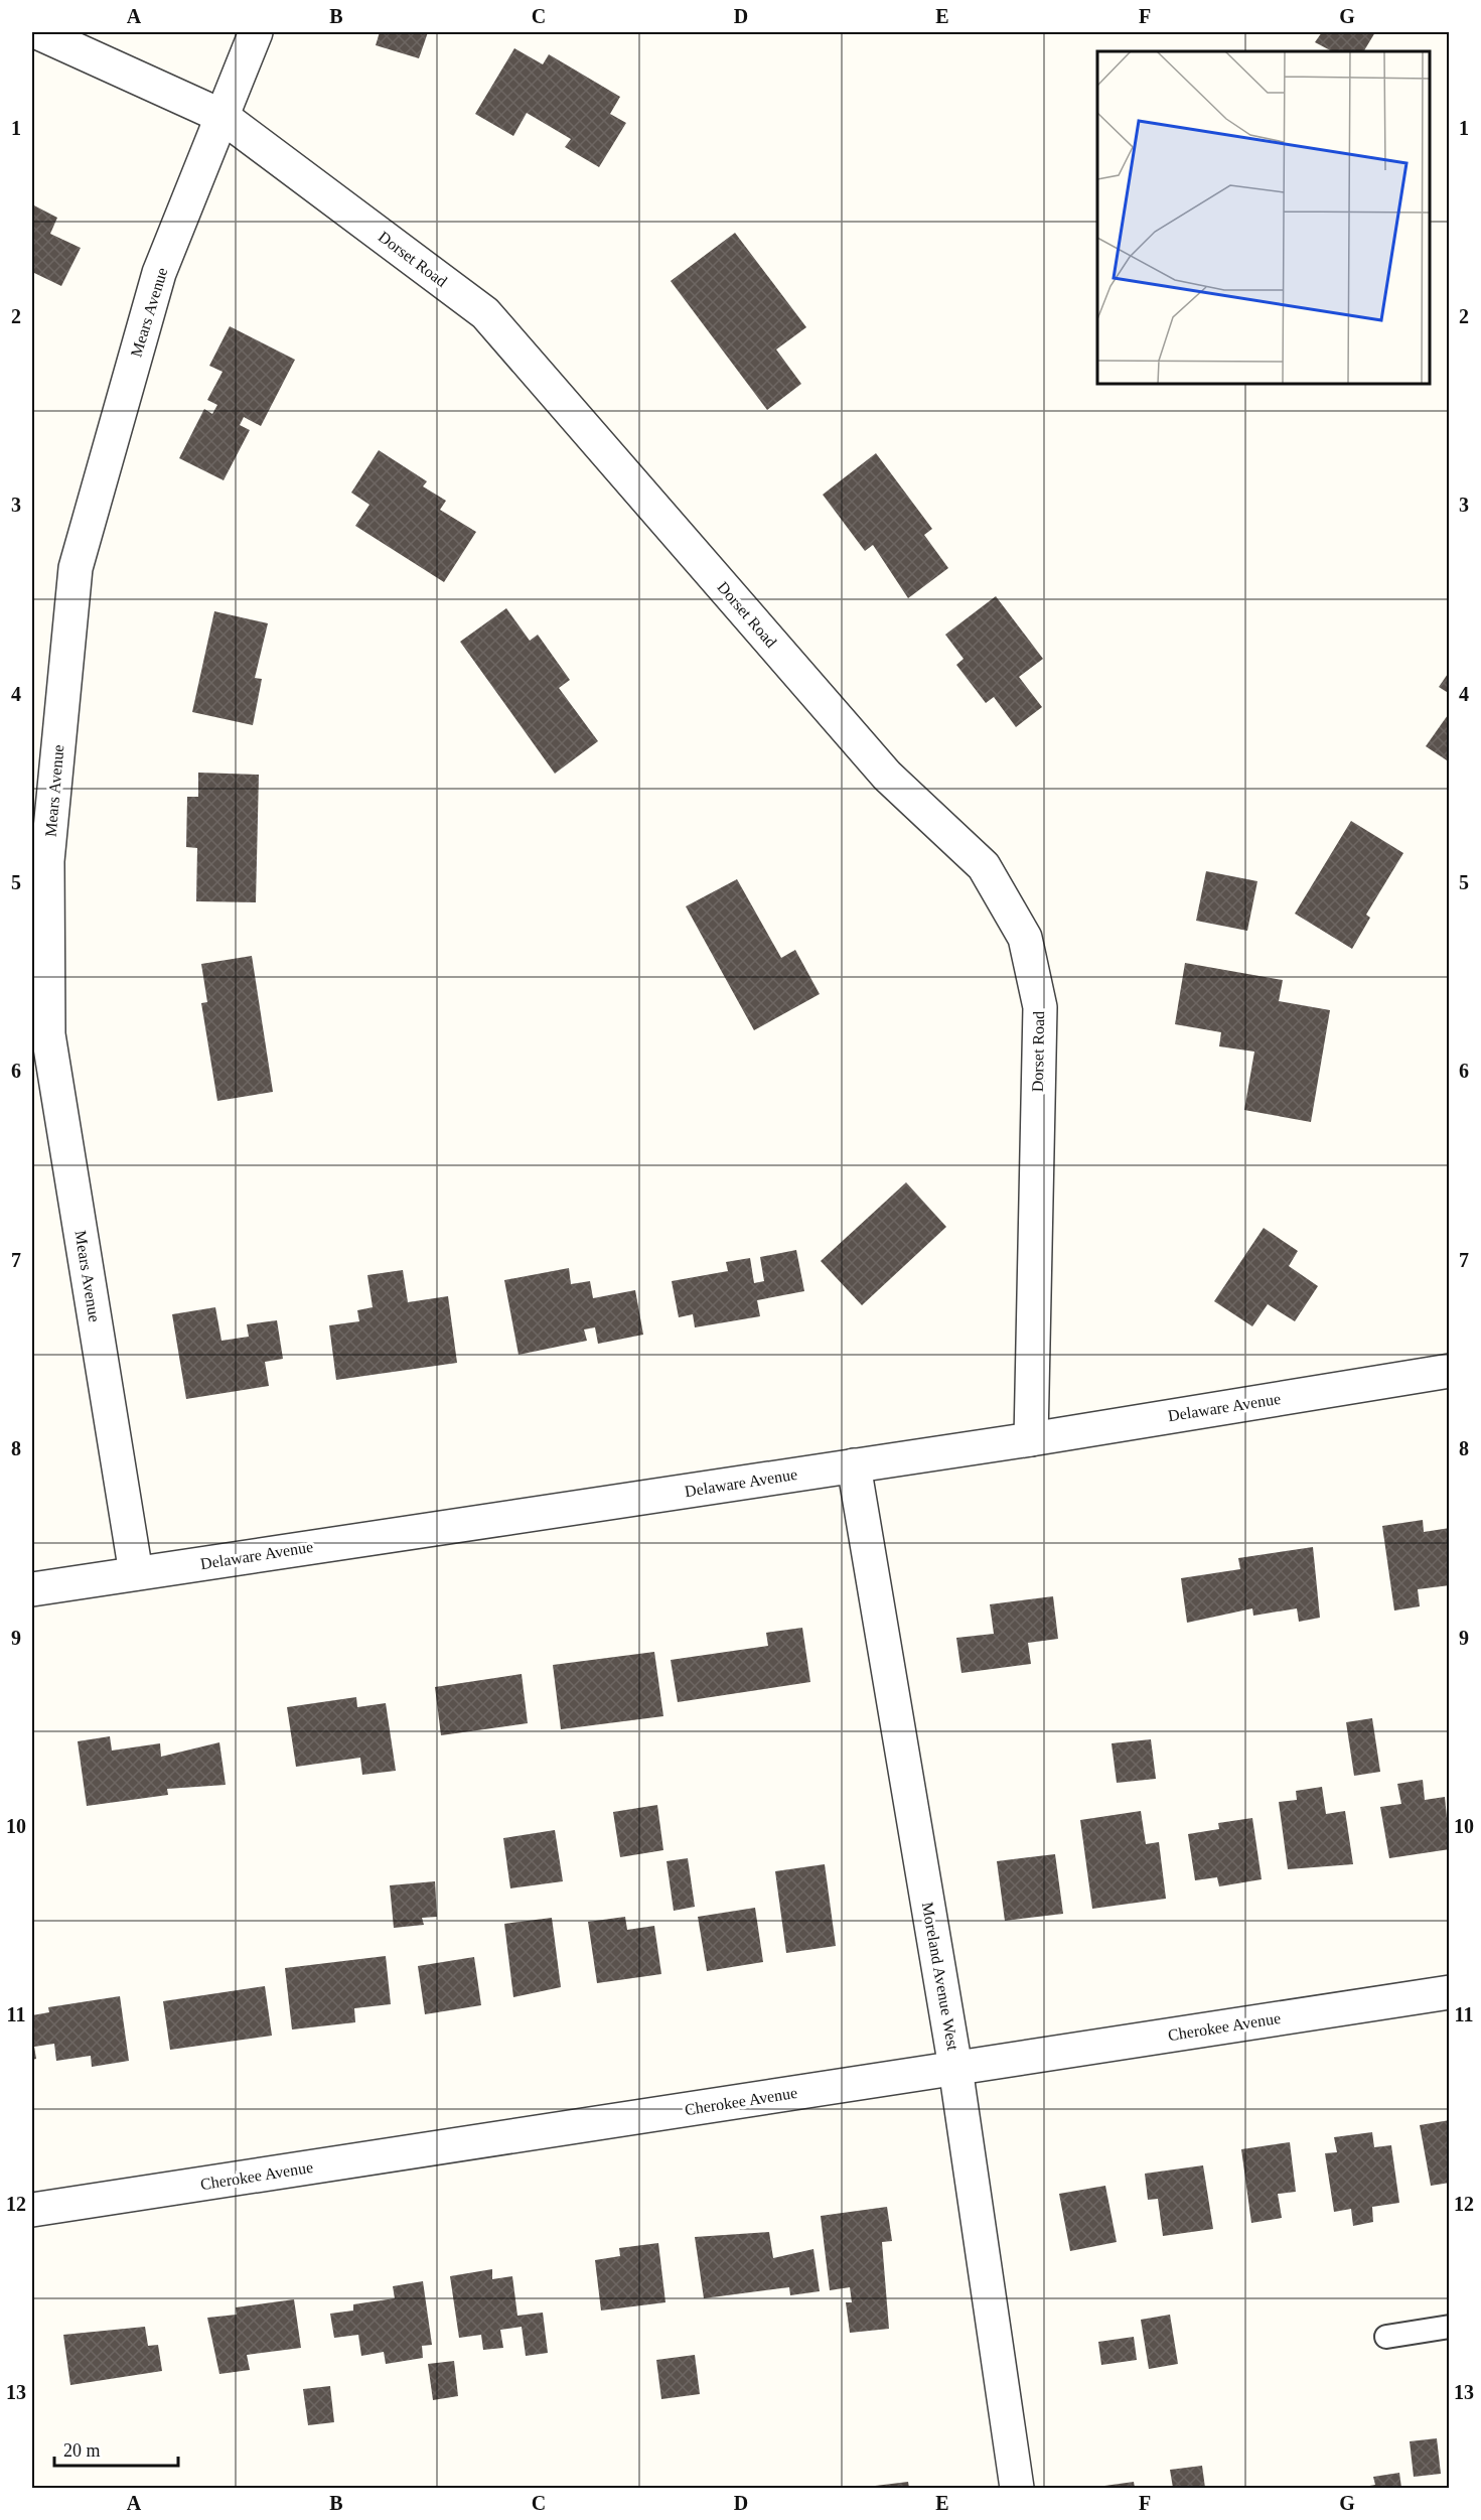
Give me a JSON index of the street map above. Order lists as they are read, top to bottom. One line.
{"streets":{"street":["Dorset Road","Mears Avenue","Delaware Avenue","Moreland Avenue West","Cherokee Avenue"]},"crossings":[["Dorset Road","Mears Avenue"],["Dorset Road","Delaware Avenue"],["Mears Avenue","Delaware Avenue"],["Delaware Avenue","Moreland Avenue West"],["Moreland Avenue West","Cherokee Avenue"]],"scale_bar":"20 m","grid":{"columns":["A","B","C","D","E","F","G"],"rows":["1","2","3","4","5","6","7","8","9","10","11","12","13"]}}
